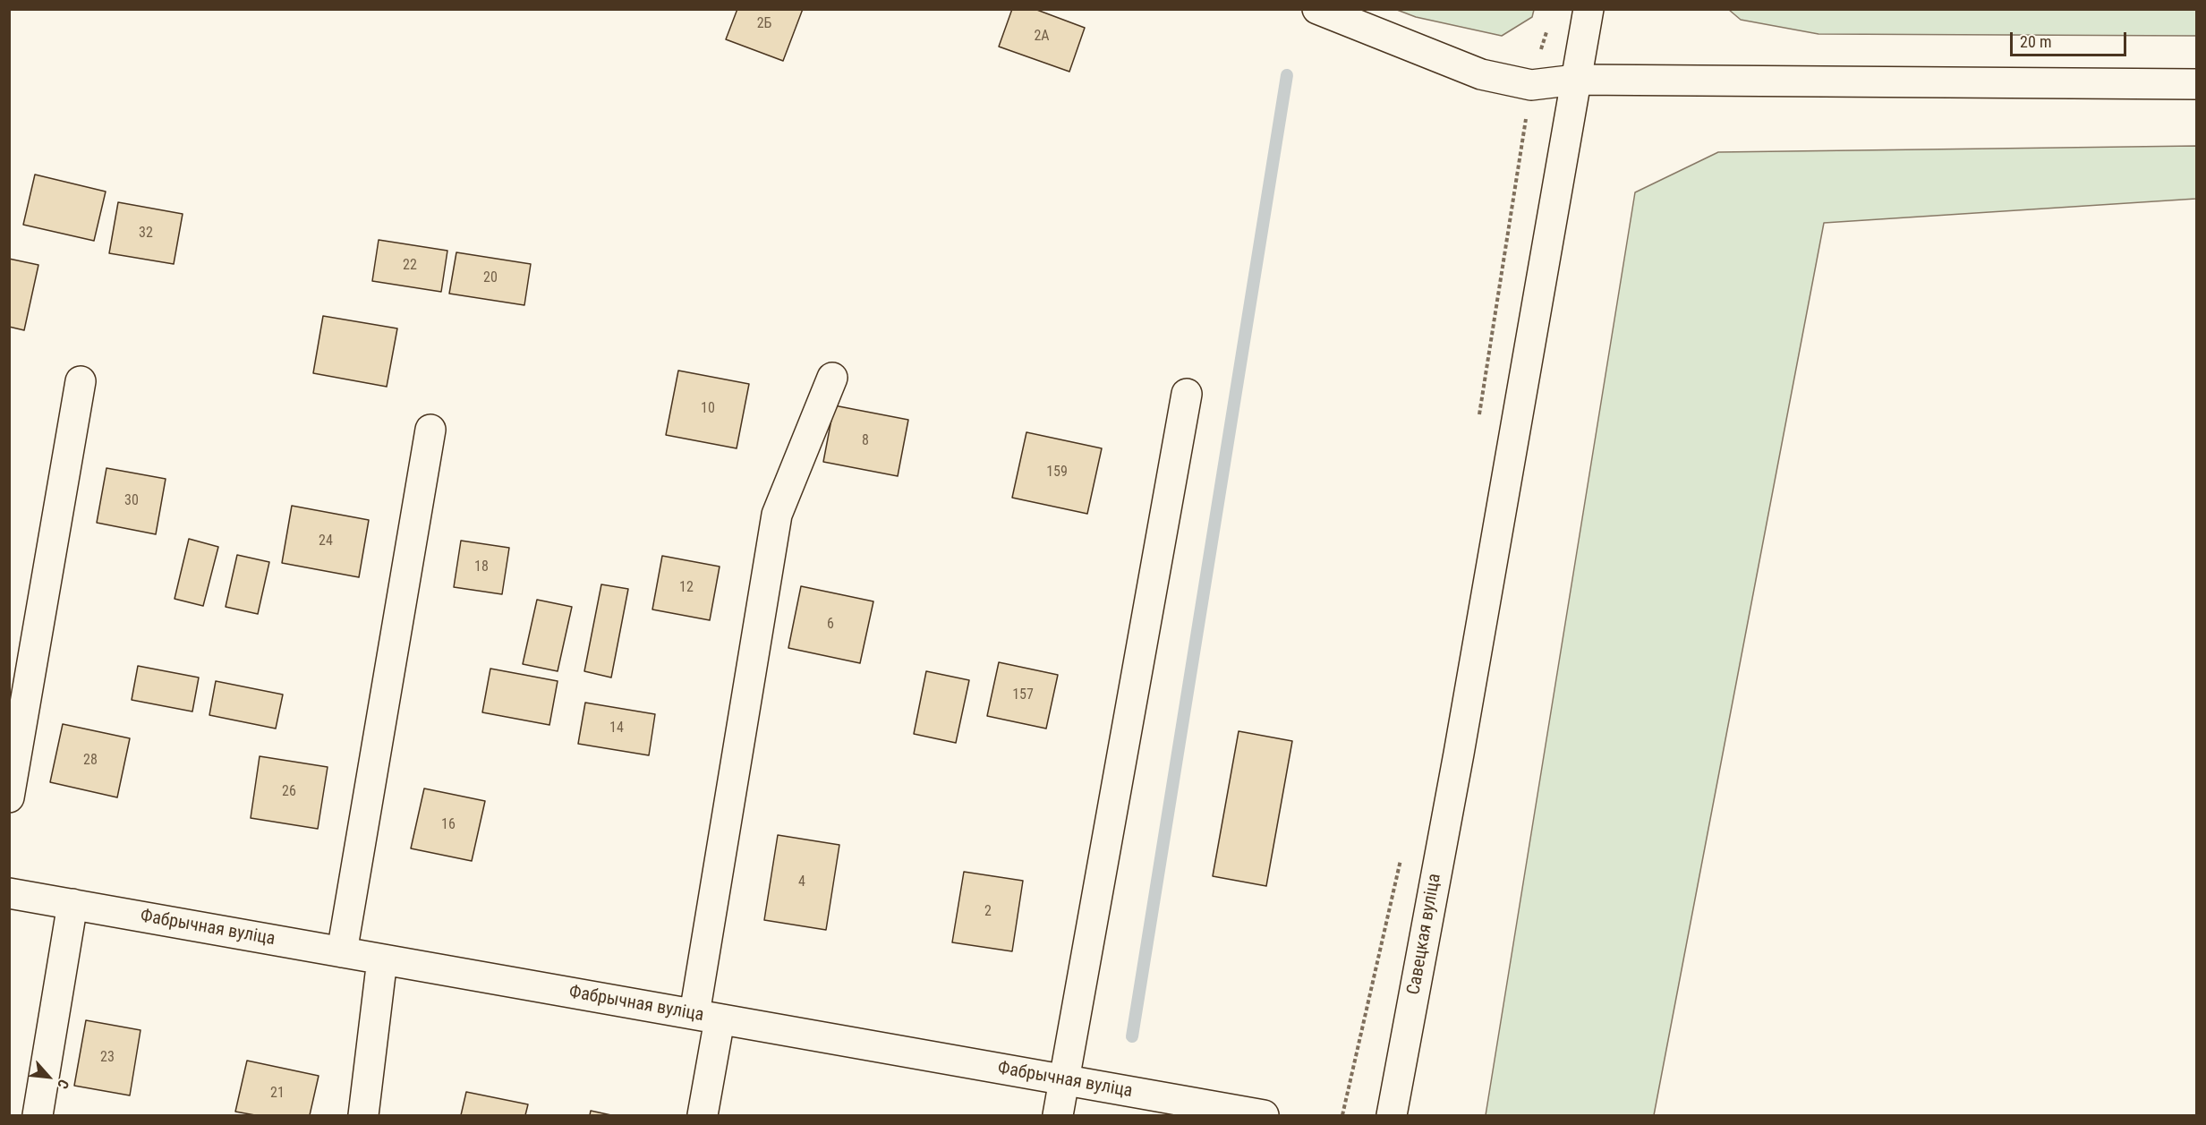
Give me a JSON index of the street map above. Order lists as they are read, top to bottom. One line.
{"streets":{"street":["Фабрычная вуліца","Савецкая вуліца"]},"house_numbers":["2Б","2А","32","22","20","10","8","159","30","24","18","12","6","157","14","28","26","16","4","2","23","21"],"scale_bar":"20 m","north":"bottom right"}
